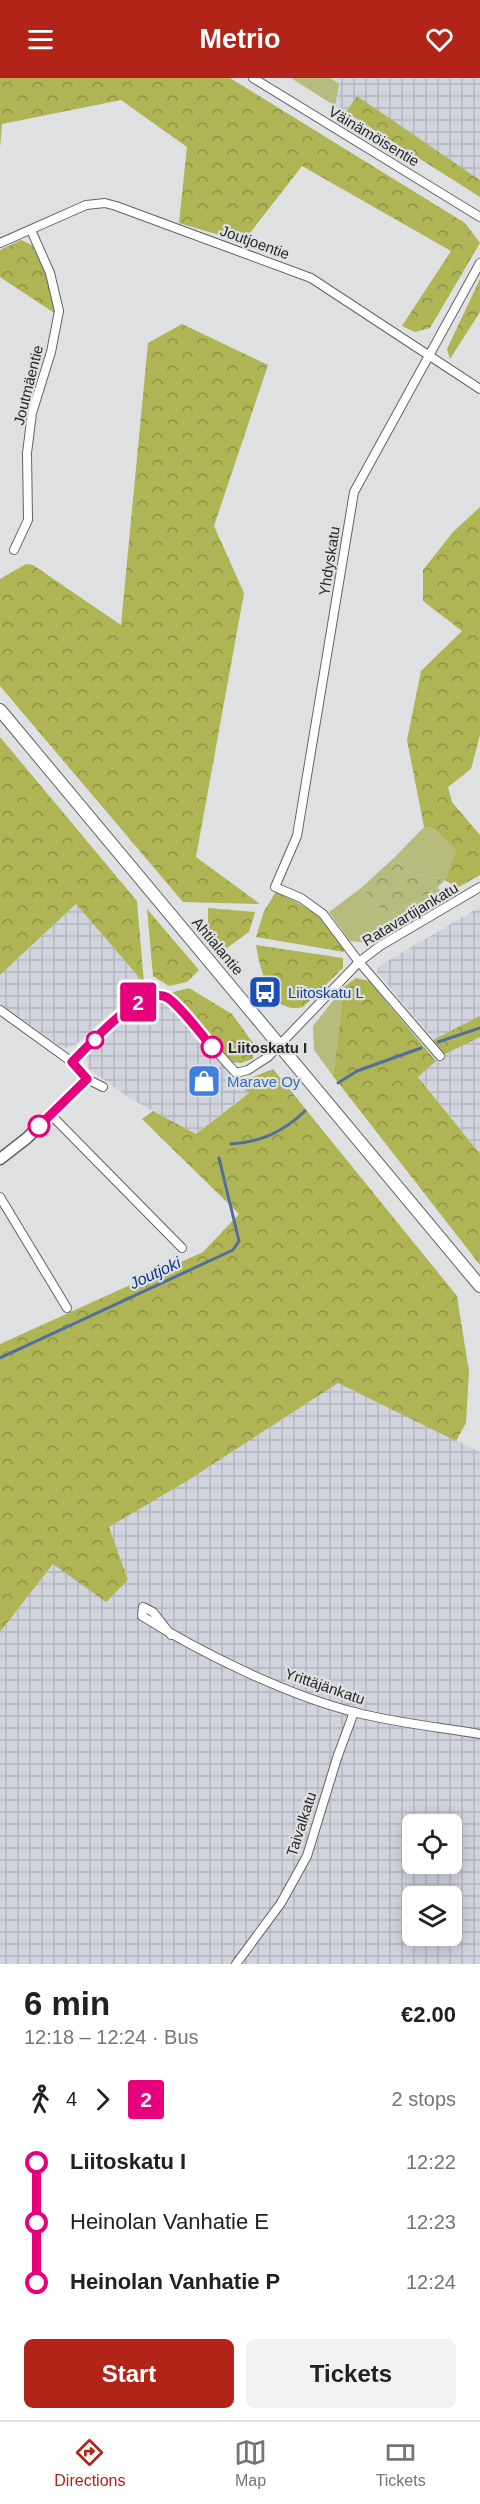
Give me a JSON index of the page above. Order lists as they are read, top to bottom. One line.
{"streets":{"main road":["Ahtialantie"],"street":["Väinämöisentie","Joutjoentie","Joutmäentie","Yhdyskatu","Ratavartijankatu","Yrittäjänkatu","Taivalkatu"]},"crossings":[["Joutjoentie","Joutmäentie"],["Joutjoentie","Yhdyskatu"],["Yhdyskatu","Ratavartijankatu"],["Ratavartijankatu","Ahtialantie"],["Yrittäjänkatu","Taivalkatu"]],"water":["Joutjoki"],"places":{"bus stop":["Liitoskatu L"],"other":["Liitoskatu I"],"shop":["Marave Oy"]},"lines":["bus line 2"],"page":{"header":"Metrio","on_map":"2","heading":["6 min","12:18 – 12:24 · Bus","€2.00"],"legs":["4","2","2 stops"],"list":[{"name":"Liitoskatu I","value":"12:22"},{"name":"Heinolan Vanhatie E","value":"12:23"},{"name":"Heinolan Vanhatie P","value":"12:24"}],"buttons":["Start","Tickets"],"tabs":["Directions","Map","Tickets"]}}
